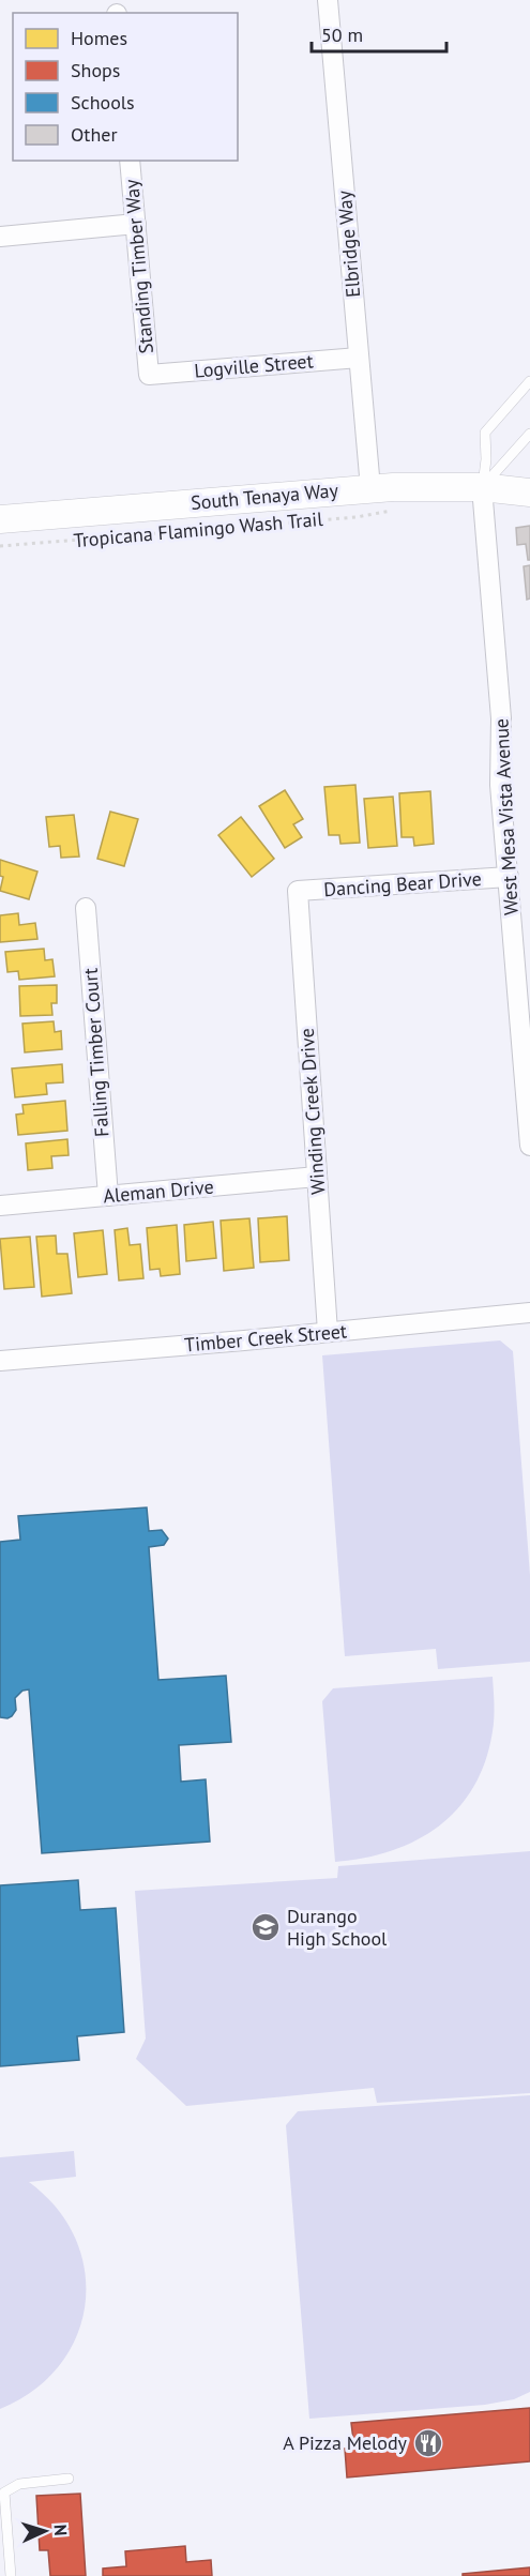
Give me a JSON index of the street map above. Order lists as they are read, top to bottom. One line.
{"streets":{"street":["Elbridge Way","Standing Timber Way","Logville Street","South Tenaya Way","West Mesa Vista Avenue","Dancing Bear Drive","Falling Timber Court","Winding Creek Drive","Aleman Drive","Timber Creek Street"],"path":["Tropicana Flamingo Wash Trail"]},"crossings":[["Elbridge Way","Logville Street"],["Elbridge Way","South Tenaya Way"],["Standing Timber Way","Logville Street"],["South Tenaya Way","West Mesa Vista Avenue"],["West Mesa Vista Avenue","Dancing Bear Drive"],["Dancing Bear Drive","Winding Creek Drive"],["Falling Timber Court","Aleman Drive"],["Winding Creek Drive","Aleman Drive"],["Winding Creek Drive","Timber Creek Street"]],"places":{"school or university":["Durango High School"],"restaurant":["A Pizza Melody"]},"legend":["Homes","Shops","Schools","Other"],"scale_bar":"50 m","north":"right"}
